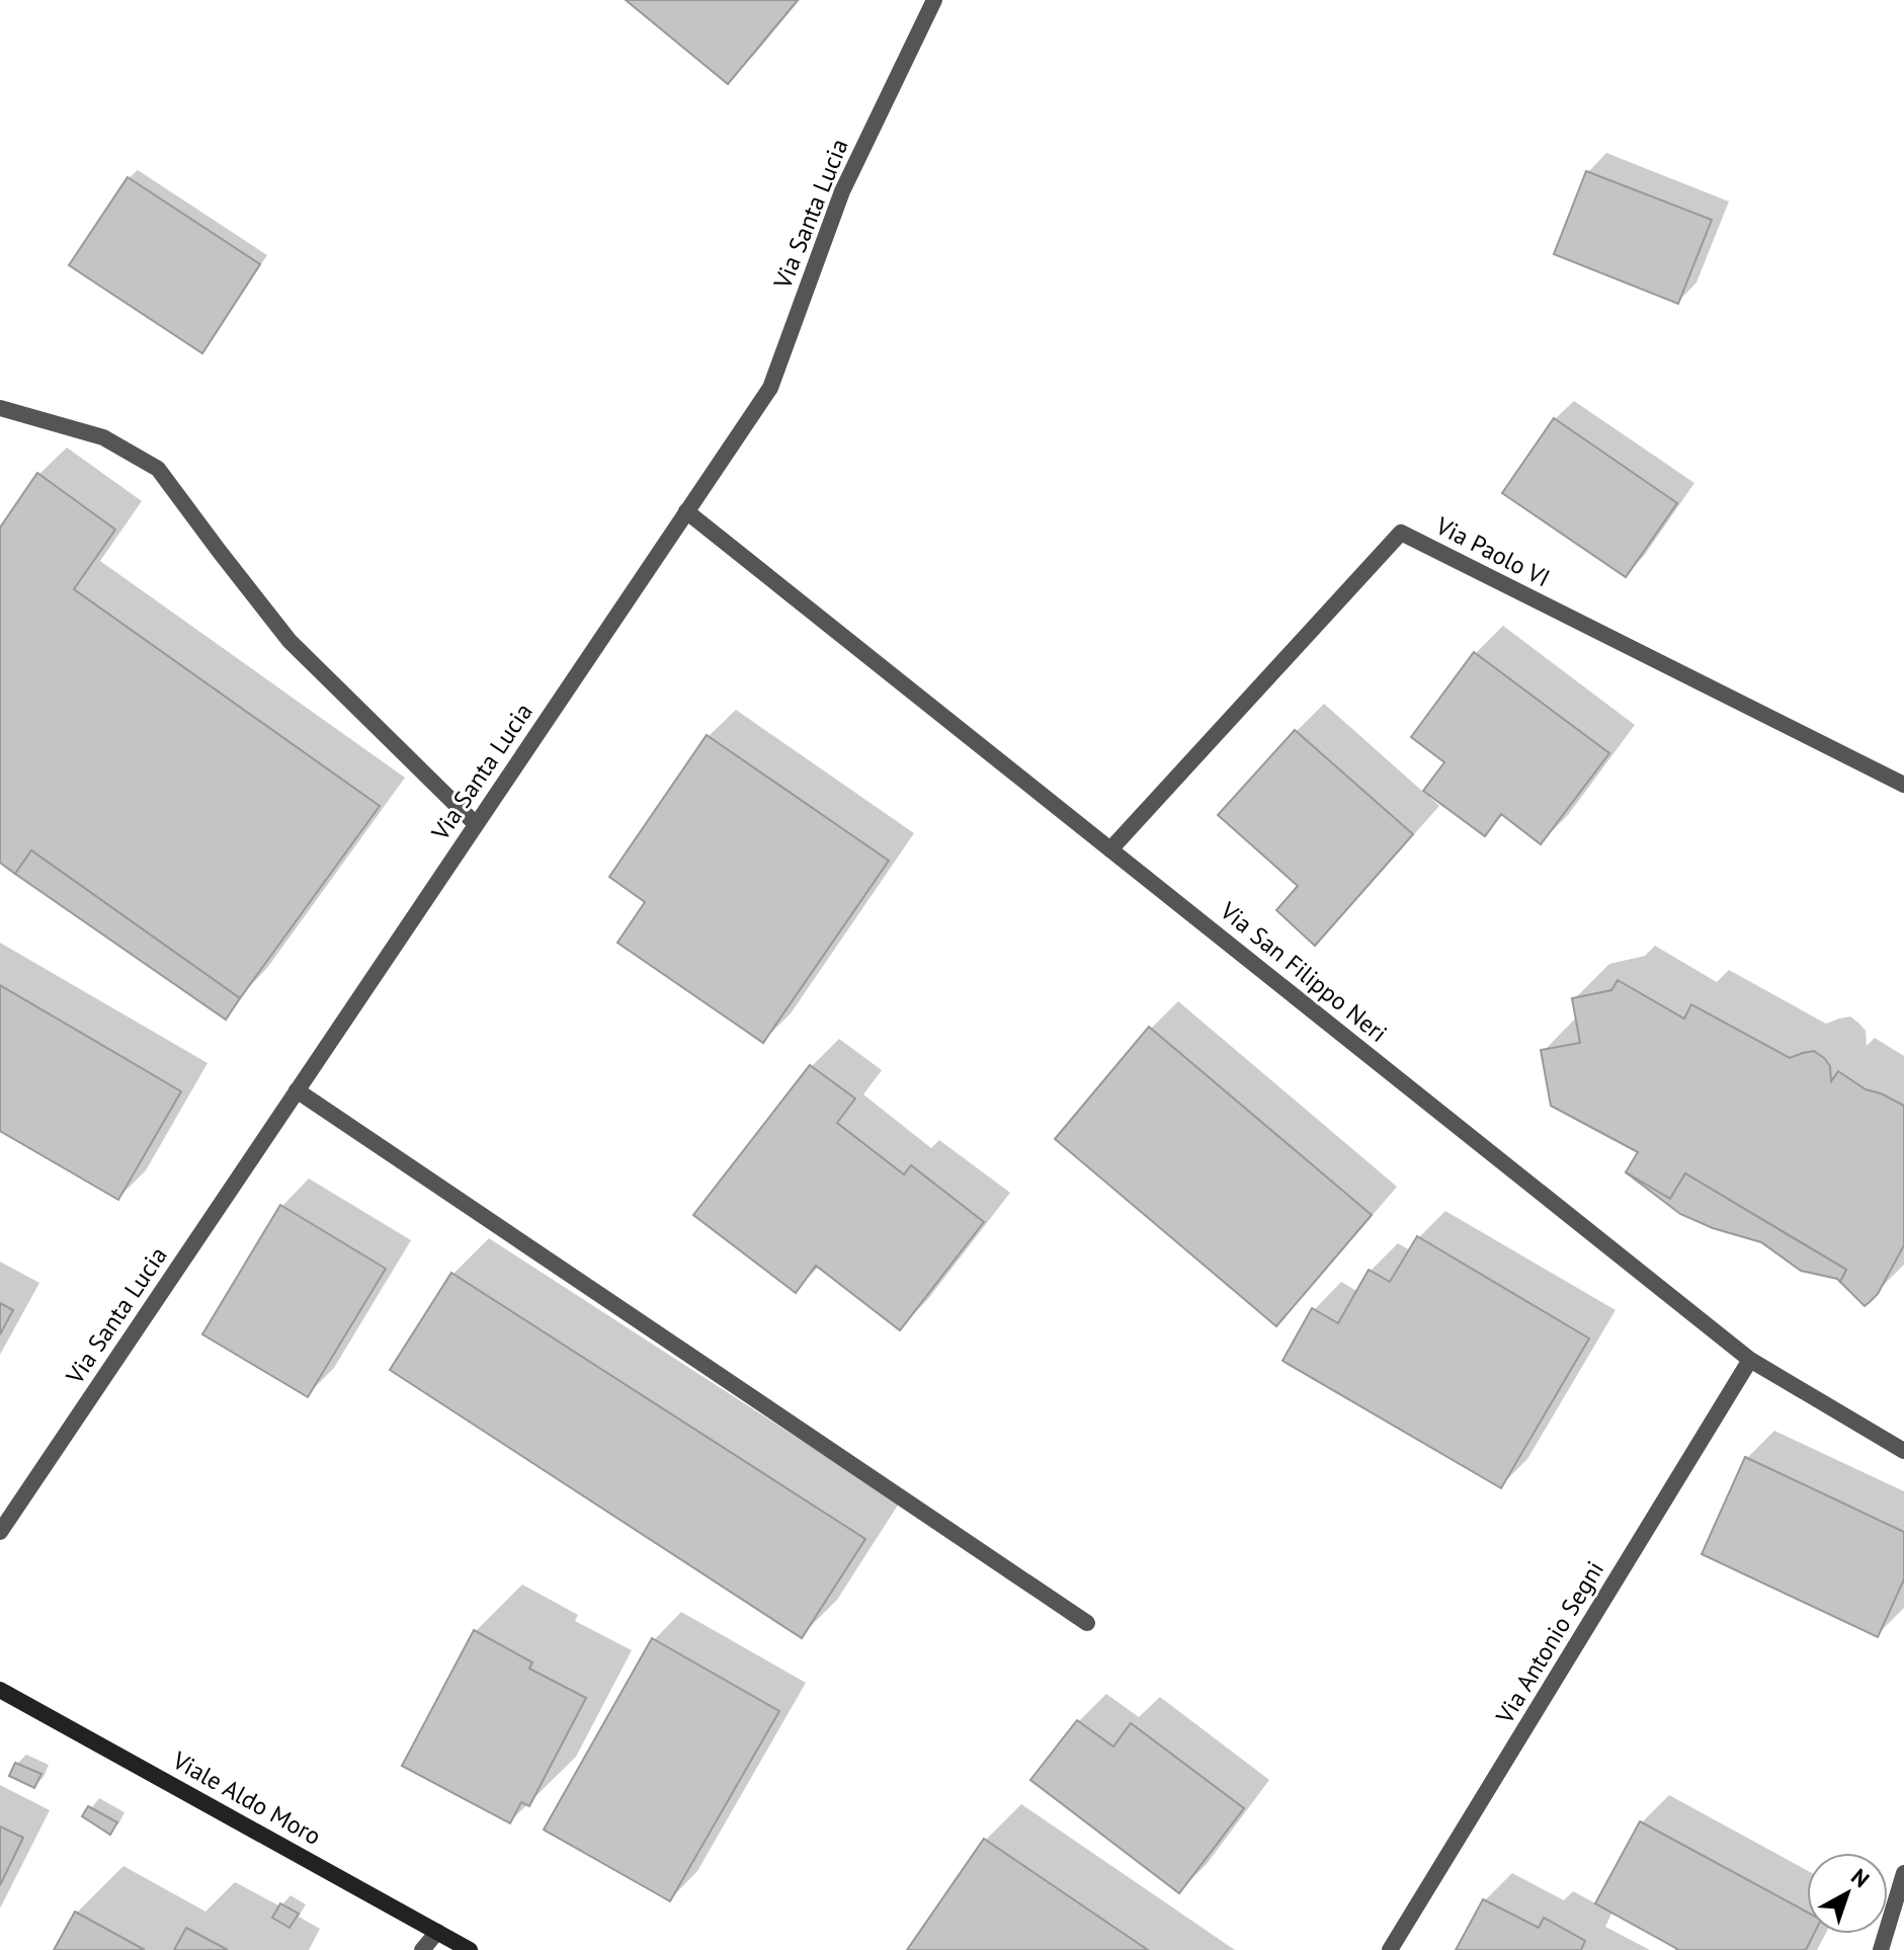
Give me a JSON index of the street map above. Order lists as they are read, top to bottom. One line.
{"streets":{"main road":["Viale Aldo Moro"],"street":["Via Santa Lucia","Via Paolo VI","Via San Filippo Neri","Via Antonio Segni"]},"crossings":[["Via Santa Lucia","Via San Filippo Neri"],["Via Paolo VI","Via San Filippo Neri"],["Via San Filippo Neri","Via Antonio Segni"]],"north":"top right"}
